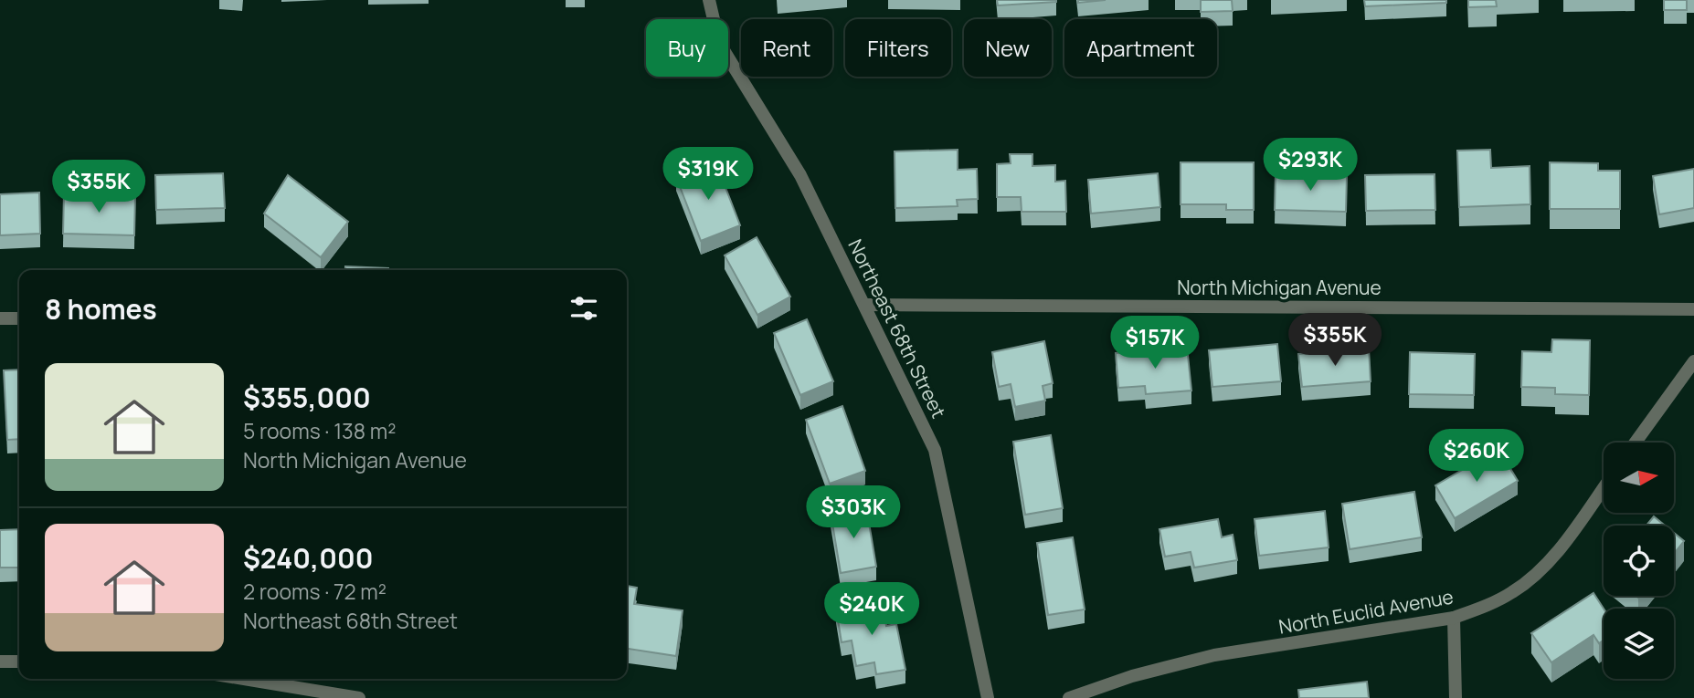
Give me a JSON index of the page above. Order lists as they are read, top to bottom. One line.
{"streets":{"street":["North Michigan Avenue","Northeast 68th Street","North Euclid Avenue"]},"crossings":[["North Michigan Avenue","Northeast 68th Street"]],"north":"right","page":{"chip":["Buy","Rent","Filters","New","Apartment"],"price":["$293K","$319K","$355K","$355K","$157K","$260K","$303K","$240K"],"heading":"8 homes","list":[{"name":"$355,000","note":"5 rooms · 138 m² · North Michigan Avenue"},{"name":"$240,000","note":"2 rooms · 72 m² · Northeast 68th Street"}]}}
